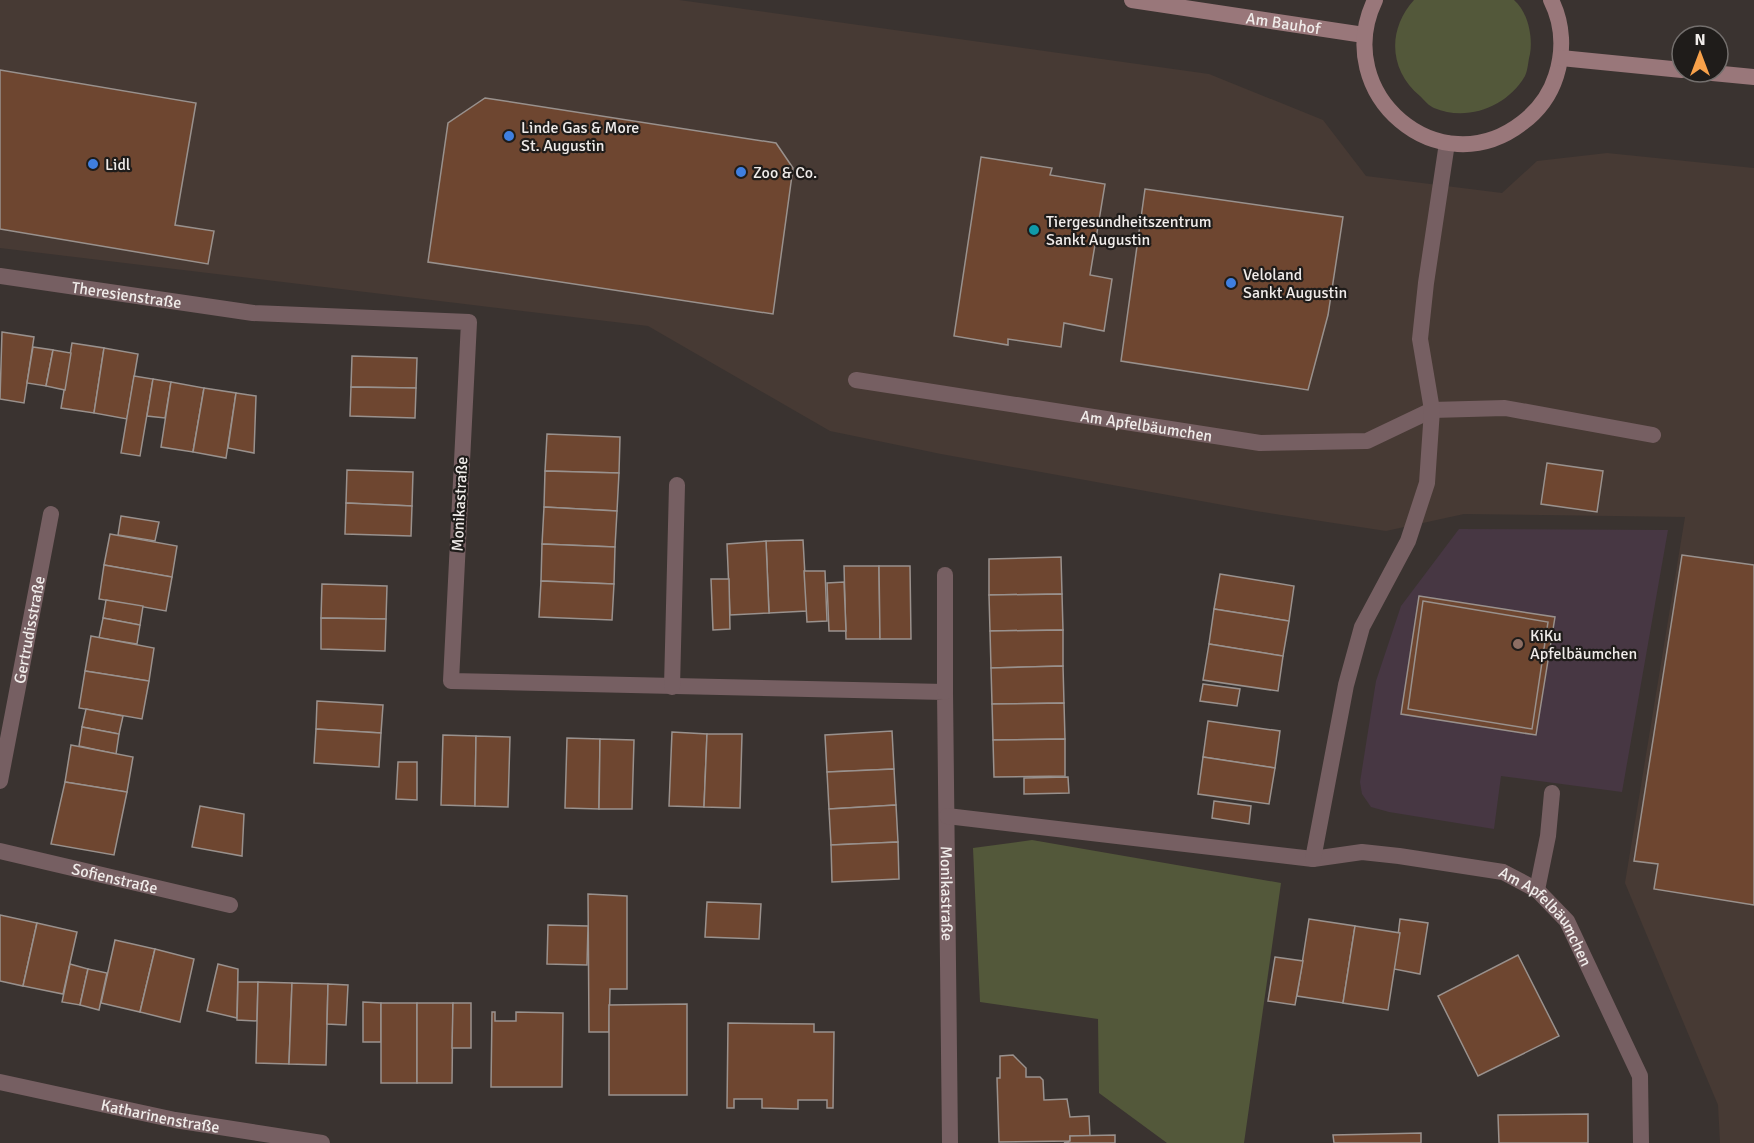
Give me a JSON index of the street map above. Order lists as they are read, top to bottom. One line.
{"streets":{"main road":["Am Bauhof"],"street":["Theresienstraße","Am Apfelbäumchen","Monikastraße","Gertrudisstraße","Sofienstraße","Katharinenstraße"]},"crossings":[["Theresienstraße","Monikastraße"],["Am Apfelbäumchen","Monikastraße"]],"places":["Linde Gas & More St. Augustin","Lidl","Zoo & Co.","Tiergesundheitszentrum Sankt Augustin","Veloland Sankt Augustin","KiKu Apfelbäumchen"],"north":"top"}
